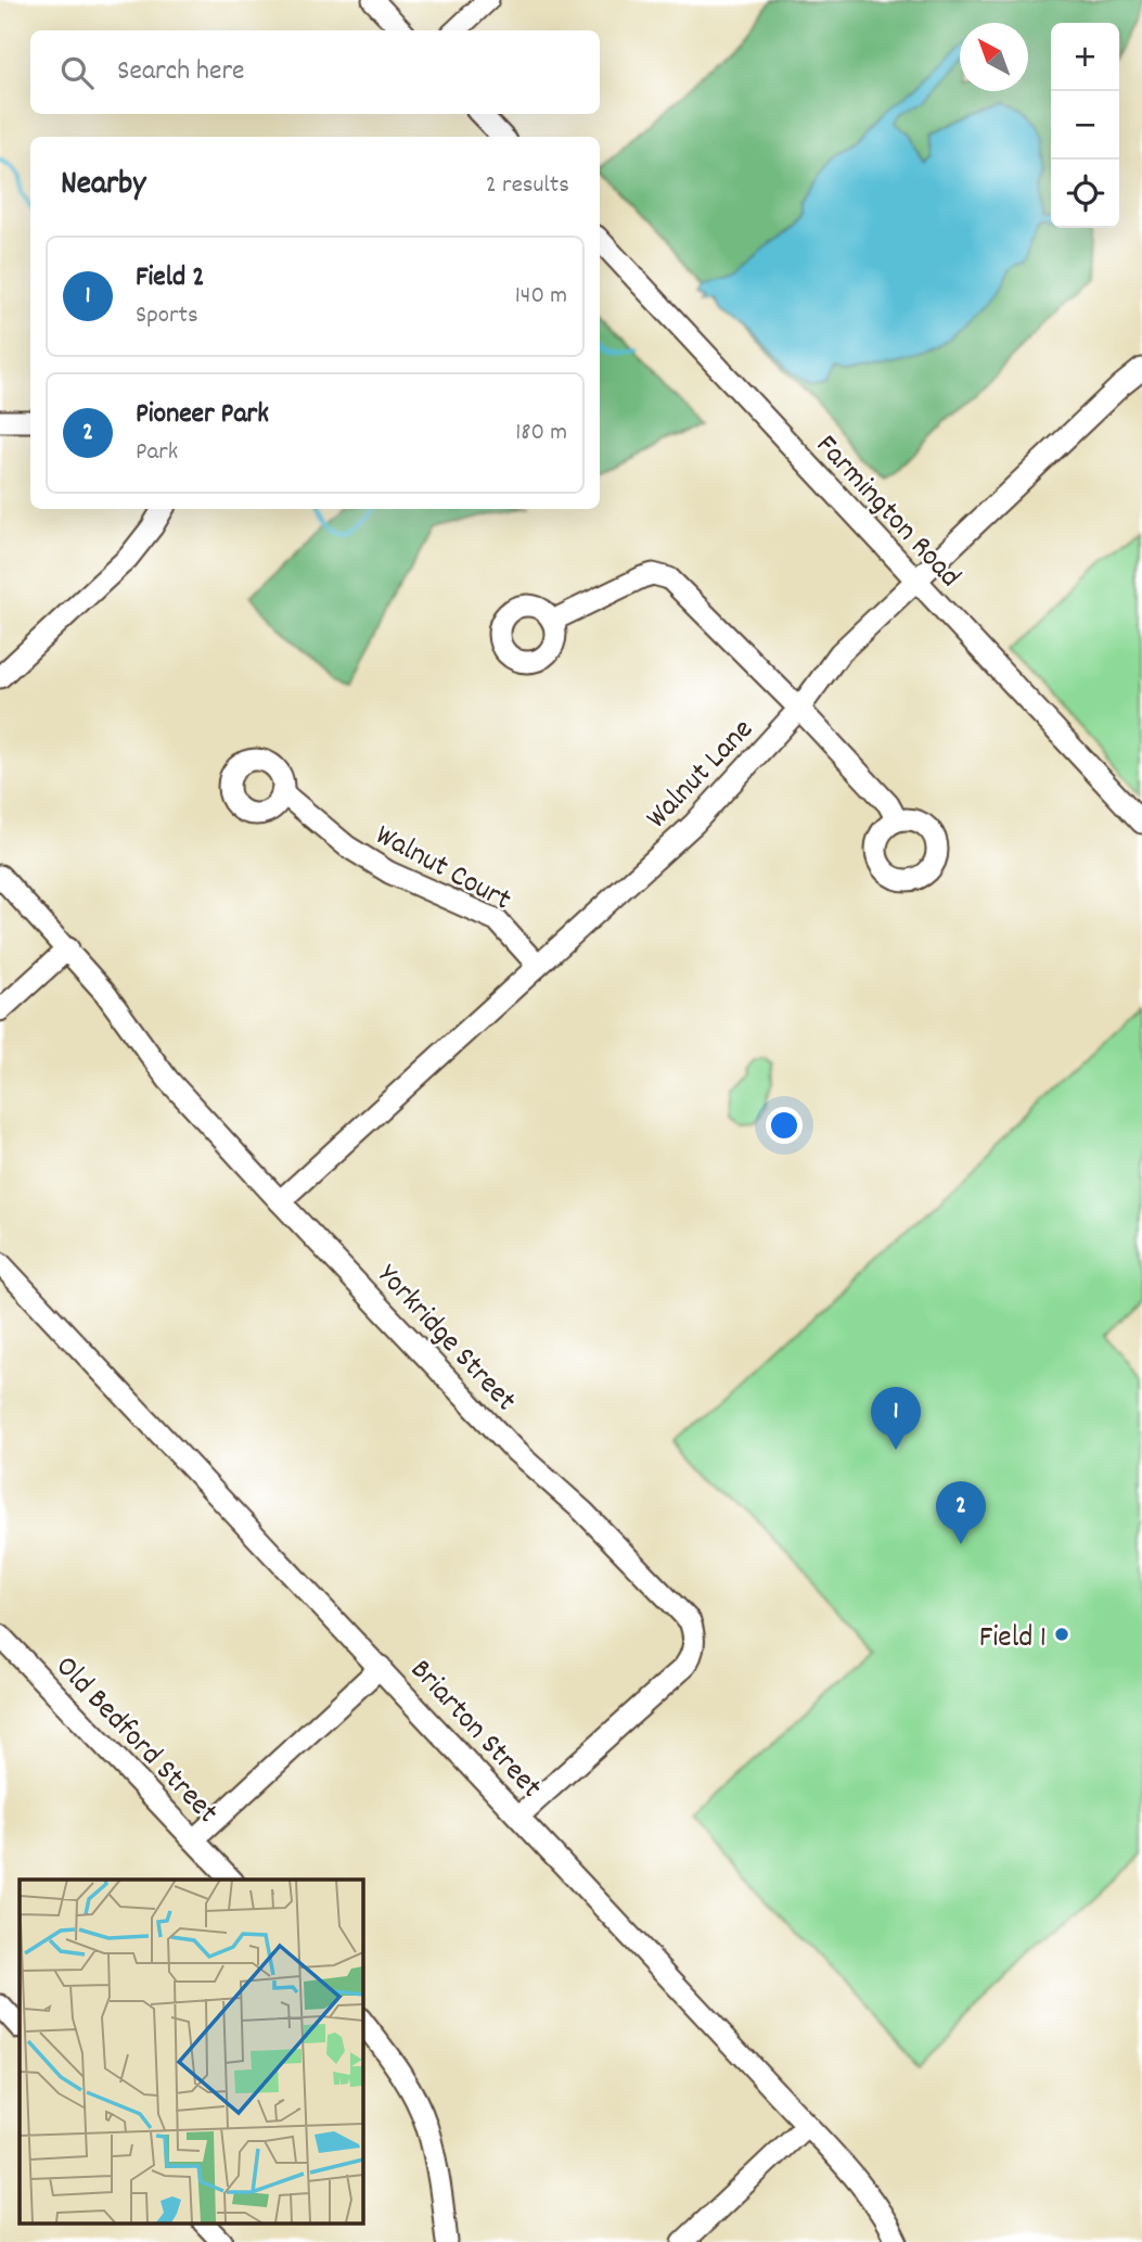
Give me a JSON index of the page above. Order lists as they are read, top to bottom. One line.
{"streets":{"street":["Farmington Road","Walnut Lane","Walnut Court","Yorkridge Street","Briarton Street","Old Bedford Street"]},"crossings":[["Farmington Road","Walnut Lane"],["Walnut Lane","Walnut Court"],["Walnut Lane","Yorkridge Street"],["Yorkridge Street","Briarton Street"]],"places":["Field 1"],"north":"top left","page":{"map_buttons":["+","−"],"search":"Search here","heading":["Nearby","2 results"],"list":[{"mark":"1","name":"Field 2","note":"Sports","value":"140 m"},{"mark":"2","name":"Pioneer Park","note":"Park","value":"180 m"}],"pins":["1","2"]}}
